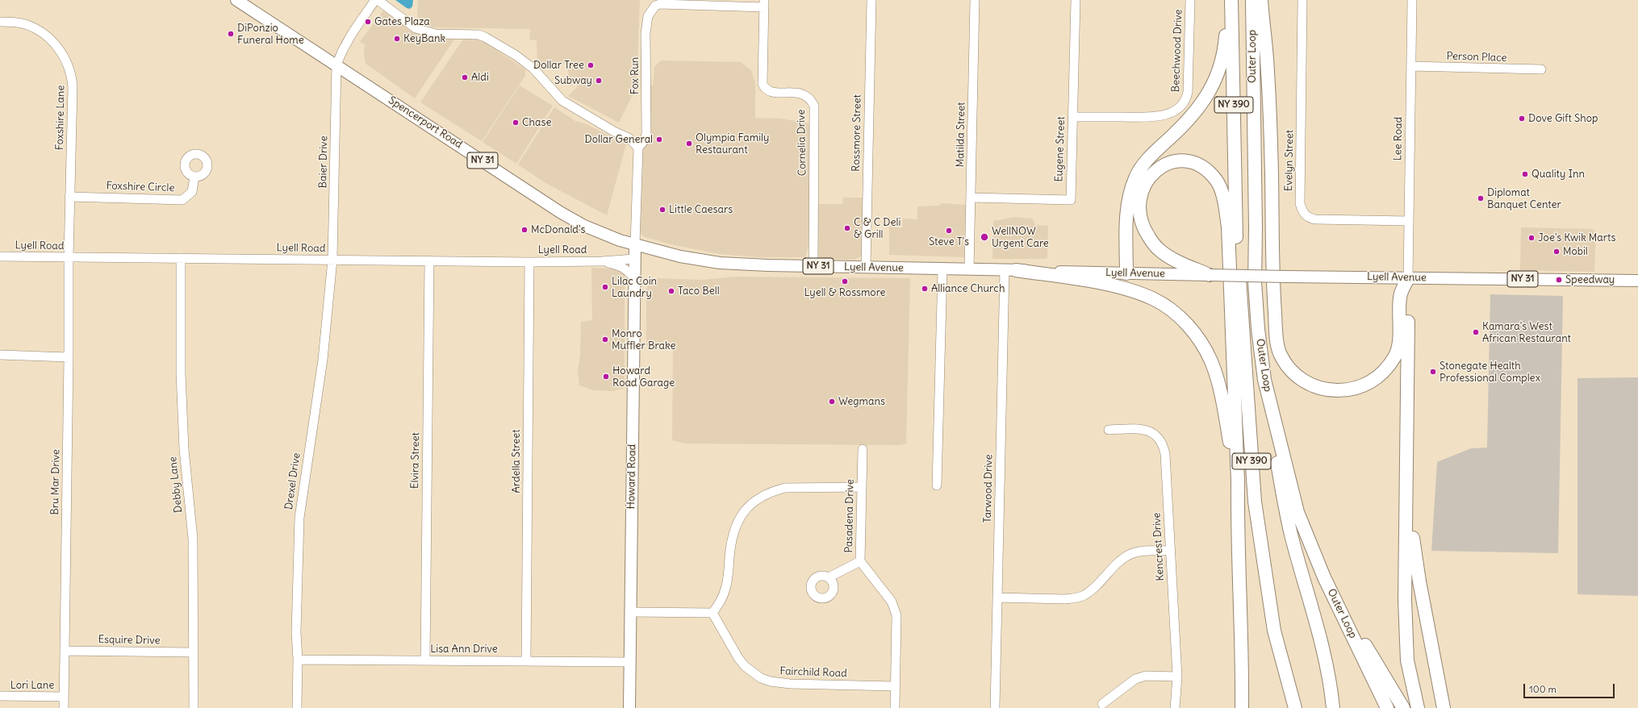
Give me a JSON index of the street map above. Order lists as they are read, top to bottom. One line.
{"streets":{"highway":["Outer Loop","NY 390"],"main road":["Spencerport Road","NY 31","Lyell Avenue","Howard Road"],"street":["Beechwood Drive","Person Place","Fox Run","Foxshire Lane","Rossmore Street","Matilda Street","Lee Road","Cornelia Drive","Eugene Street","Evelyn Street","Baier Drive","Foxshire Circle","Lyell Road","Elvira Street","Ardella Street","Drexel Drive","Bru Mar Drive","Debby Lane","Tarwood Drive","Pasadena Drive","Kencrest Drive","Esquire Drive","Lisa Ann Drive","Fairchild Road","Lori Lane"]},"crossings":[["Beechwood Drive","Eugene Street"],["Person Place","Lee Road"],["Fox Run","Spencerport Road"],["Fox Run","Cornelia Drive"],["Fox Run","Lyell Avenue"],["Fox Run","Howard Road"],["Foxshire Lane","Foxshire Circle"],["Foxshire Lane","Lyell Road"],["Foxshire Lane","Bru Mar Drive"],["Spencerport Road","Baier Drive"],["Spencerport Road","Lyell Avenue"],["Spencerport Road","Howard Road"],["Rossmore Street","Lyell Avenue"],["Matilda Street","Eugene Street"],["Matilda Street","Lyell Avenue"],["Lee Road","Evelyn Street"],["Lee Road","Lyell Avenue"],["Cornelia Drive","Lyell Avenue"],["Baier Drive","Lyell Road"],["Baier Drive","Drexel Drive"],["Lyell Road","Elvira Street"],["Lyell Road","Ardella Street"],["Lyell Road","Howard Road"],["Lyell Road","Drexel Drive"],["Lyell Road","Bru Mar Drive"],["Lyell Road","Debby Lane"],["Lyell Avenue","Howard Road"],["Lyell Avenue","Tarwood Drive"],["Elvira Street","Lisa Ann Drive"],["Ardella Street","Lisa Ann Drive"],["Howard Road","Lisa Ann Drive"],["Drexel Drive","Lisa Ann Drive"],["Bru Mar Drive","Esquire Drive"],["Bru Mar Drive","Lori Lane"],["Debby Lane","Esquire Drive"],["Pasadena Drive","Fairchild Road"]],"places":["Gates Plaza","DiPonzio Funeral Home","KeyBank","Dollar Tree","Aldi","Subway","Dove Gift Shop","Chase","Dollar General","Olympia Family Restaurant","Quality Inn","Diplomat Banquet Center","Little Caesars","C & C Deli & Grill","McDonald's","Steve T's","WellNOW Urgent Care","Joe's Kwik Marts","Mobil","Speedway","Lyell & Rossmore","Lilac Coin Laundry","Alliance Church","Taco Bell","Kamara's West African Restaurant","Monro Muffler Brake","Stonegate Health Professional Complex","Howard Road Garage","Wegmans"],"scale_bar":"100 m"}
